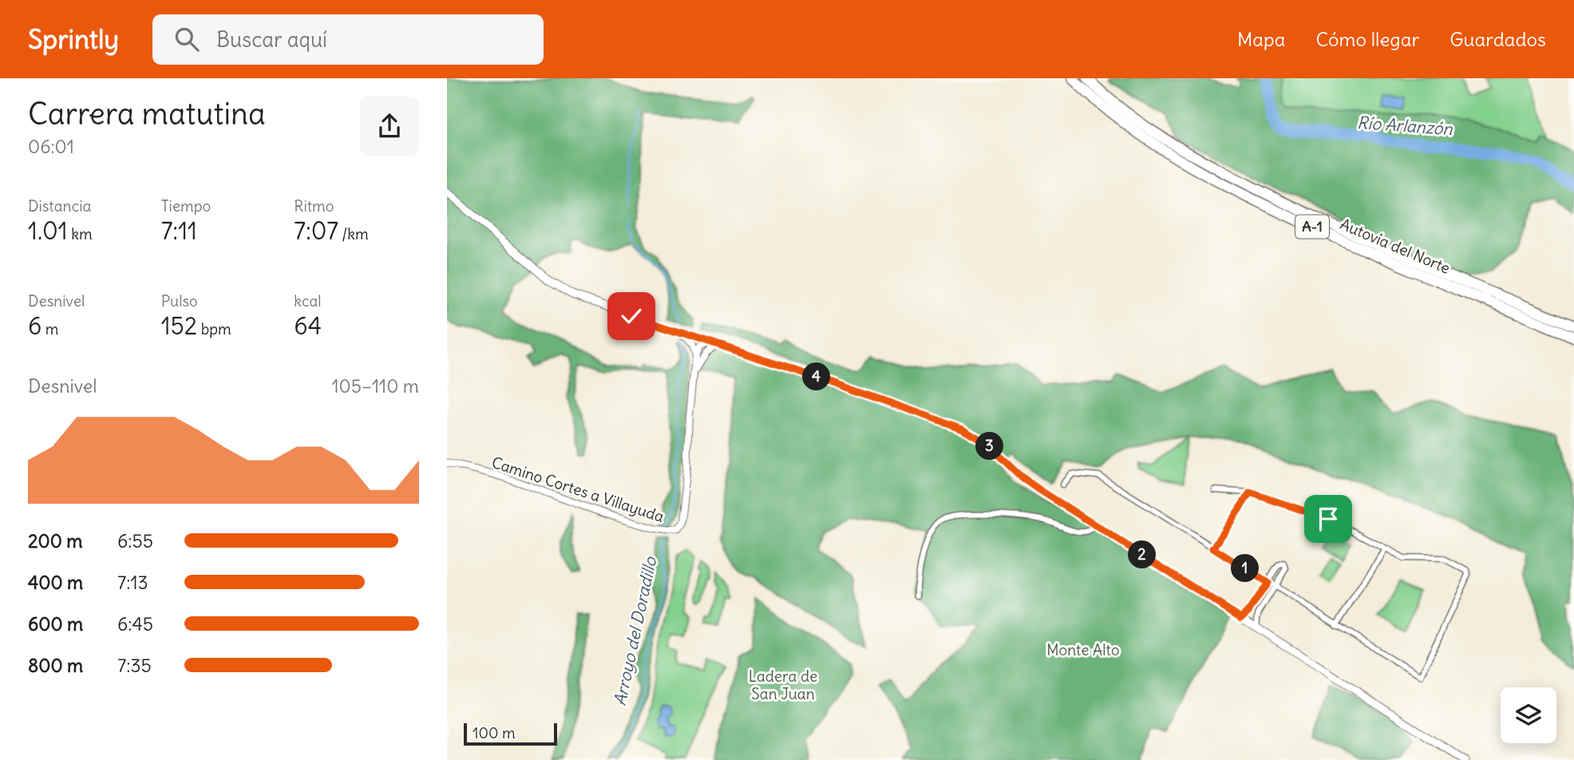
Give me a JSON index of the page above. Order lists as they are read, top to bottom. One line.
{"streets":{"highway":["A-1","Autovía del Norte"],"street":["Camino Cortes a Villayuda"]},"water":["Río Arlanzón","Arroyo del Doradillo"],"parks":["Monte Alto","Ladera de San Juan"],"scale_bar":"100 m","page":{"header":"Sprintly","search":"Buscar aquí","nav":["Mapa","Cómo llegar","Guardados"],"heading":["Carrera matutina","06:01"],"stats":[["Distancia","1.01 km"],["Tiempo","7:11"],["Ritmo","7:07 /km"],["Desnivel","6 m"],["Pulso","152 bpm"],["kcal","64"]],"pins":["4","3","2","1"],"chart":["Desnivel","105–110 m"],"list":[{"name":"200 m","note":"6:55"},{"name":"400 m","note":"7:13"},{"name":"600 m","note":"6:45"},{"name":"800 m","note":"7:35"}],"scale":"100 m"}}
